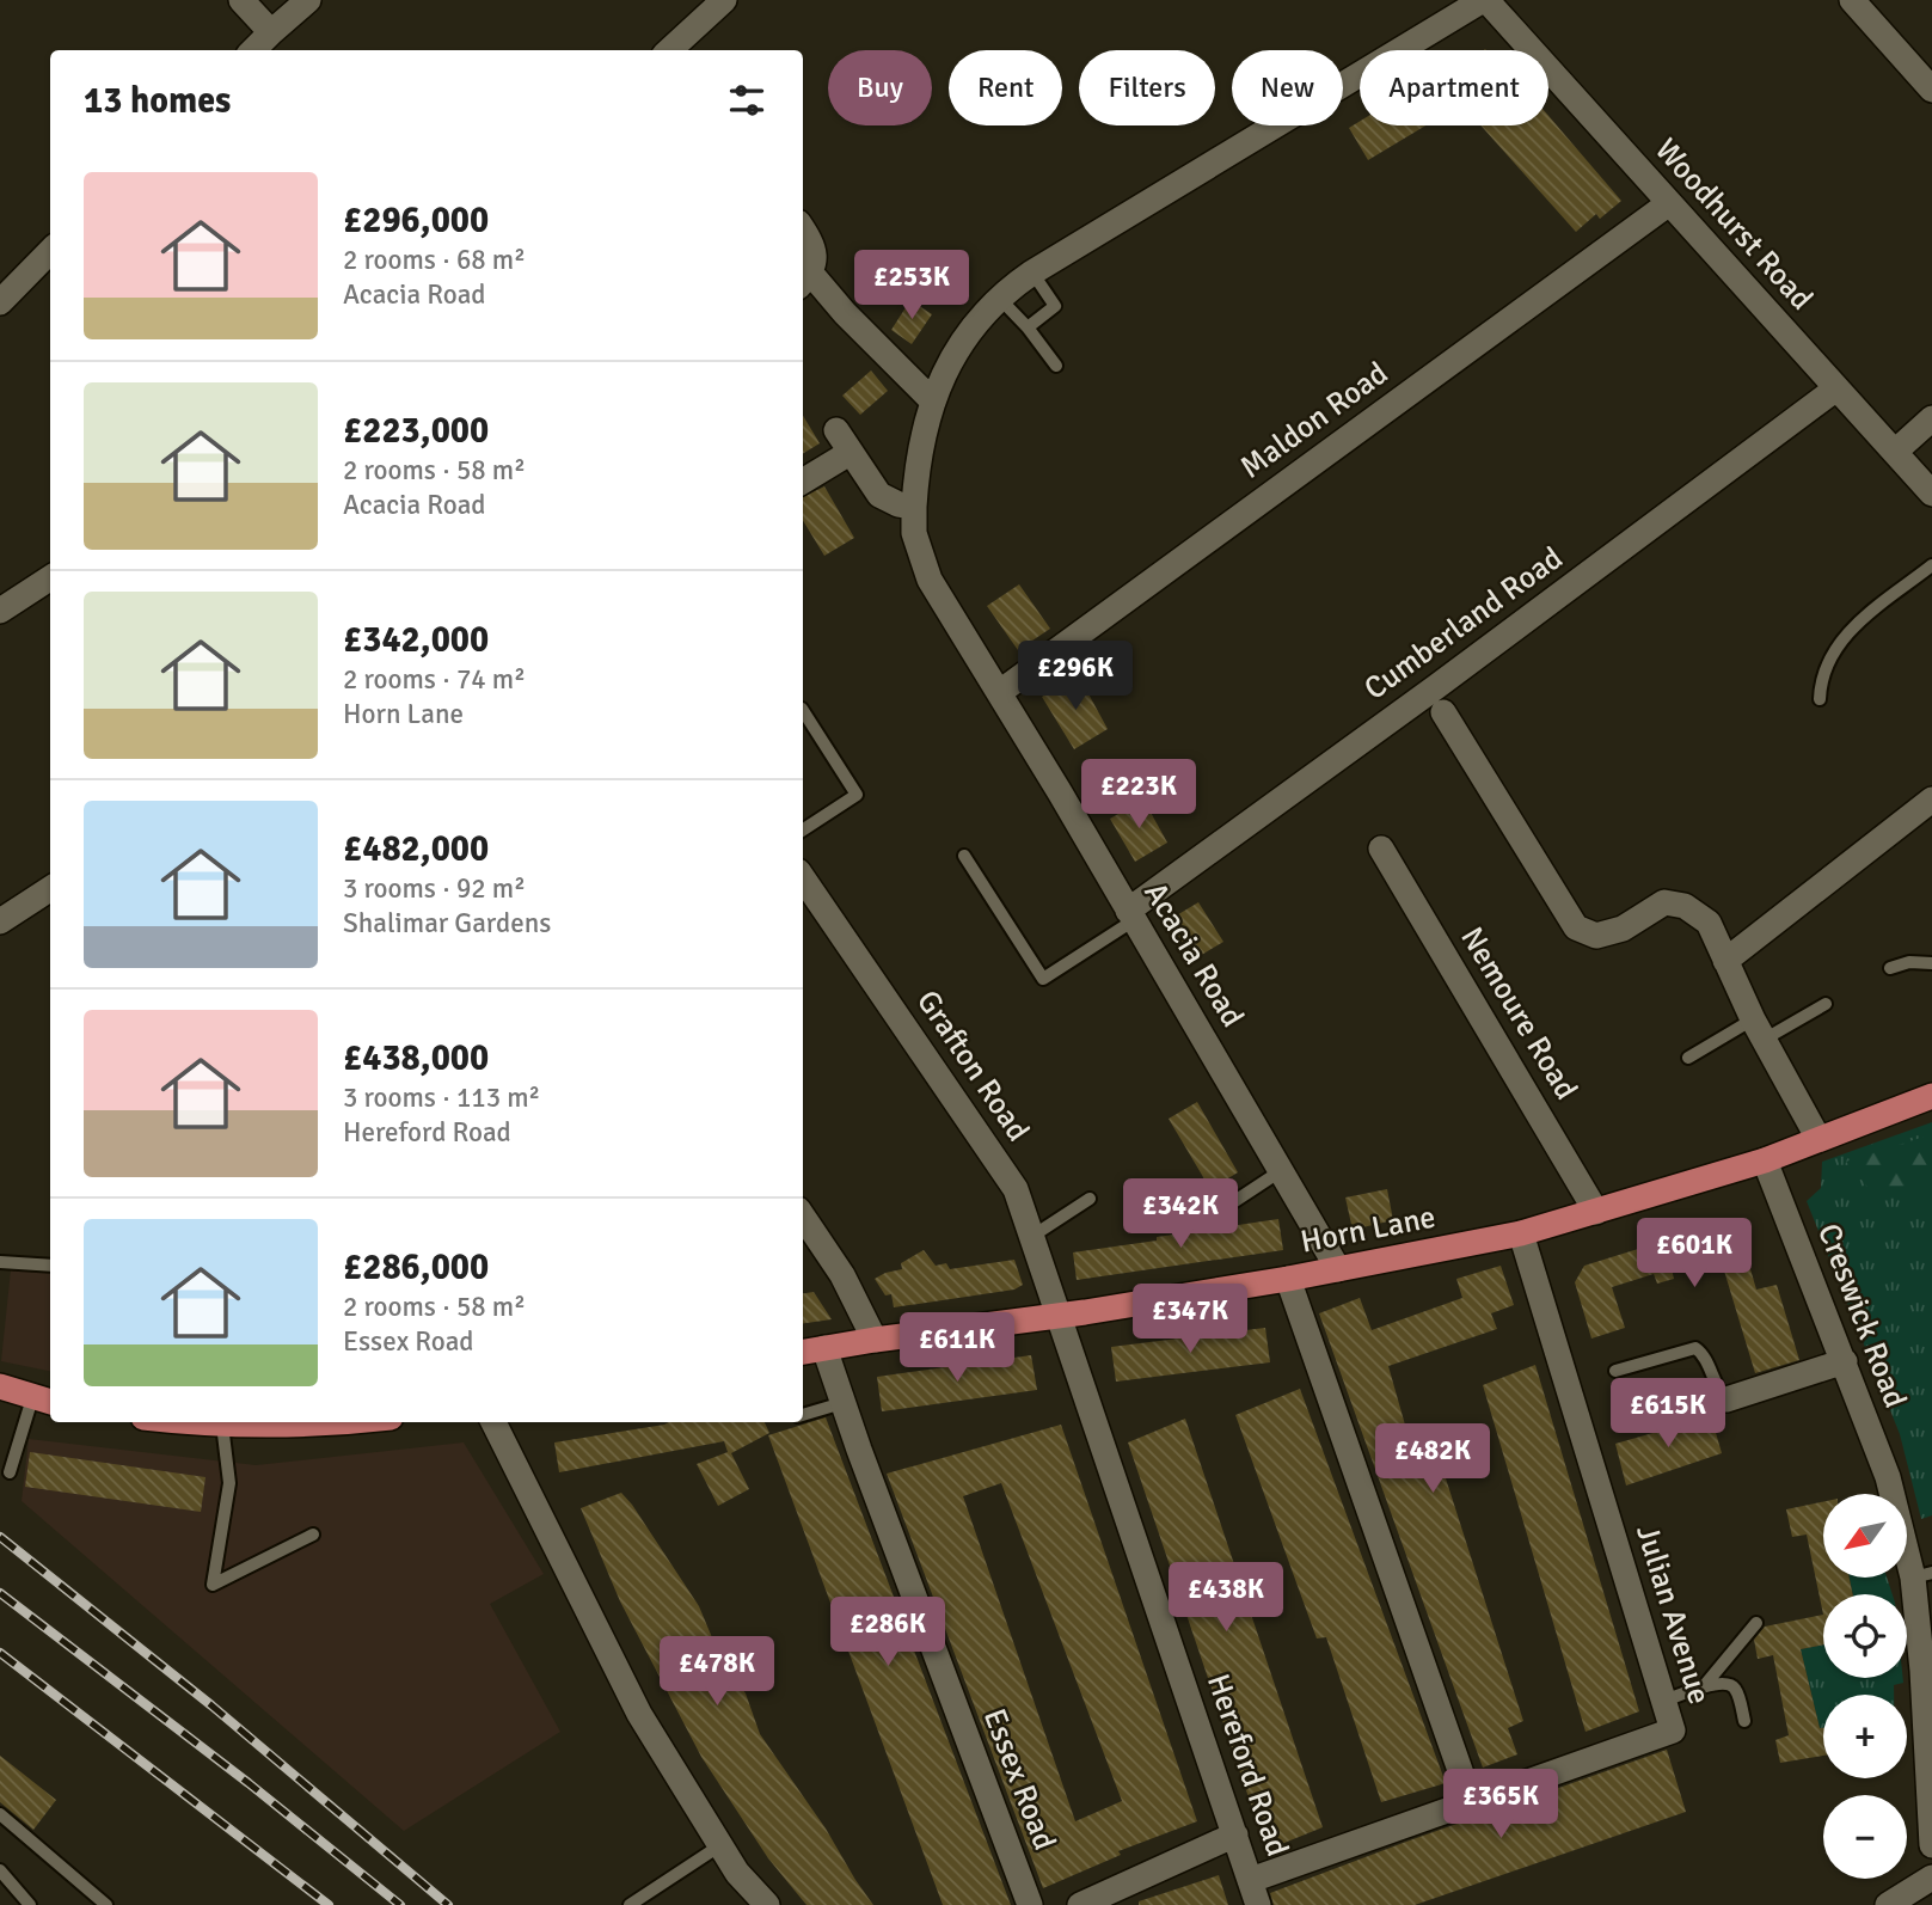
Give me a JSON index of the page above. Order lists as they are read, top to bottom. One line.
{"streets":{"main road":["Horn Lane"],"street":["Woodhurst Road","Maldon Road","Cumberland Road","Acacia Road","Nemoure Road","Grafton Road","Creswick Road","Julian Avenue","Hereford Road","Essex Road"]},"crossings":[["Woodhurst Road","Maldon Road"],["Woodhurst Road","Cumberland Road"],["Woodhurst Road","Acacia Road"],["Maldon Road","Acacia Road"],["Cumberland Road","Acacia Road"],["Acacia Road","Horn Lane"],["Nemoure Road","Horn Lane"],["Grafton Road","Horn Lane"],["Grafton Road","Hereford Road"],["Horn Lane","Creswick Road"],["Horn Lane","Julian Avenue"],["Horn Lane","Hereford Road"],["Horn Lane","Essex Road"],["Julian Avenue","Hereford Road"]],"north":"bottom left","page":{"chip":["Buy","Rent","Filters","New","Apartment"],"heading":"13 homes","list":[{"name":"£296,000","note":"2 rooms · 68 m² · Acacia Road"},{"name":"£223,000","note":"2 rooms · 58 m² · Acacia Road"},{"name":"£342,000","note":"2 rooms · 74 m² · Horn Lane"},{"name":"£482,000","note":"3 rooms · 92 m² · Shalimar Gardens"},{"name":"£438,000","note":"3 rooms · 113 m² · Hereford Road"},{"name":"£286,000","note":"2 rooms · 58 m² · Essex Road"}],"price":["£253K","£296K","£223K","£342K","£601K","£347K","£611K","£615K","£482K","£438K","£286K","£478K","£365K"],"map_buttons":["+","−"]}}
